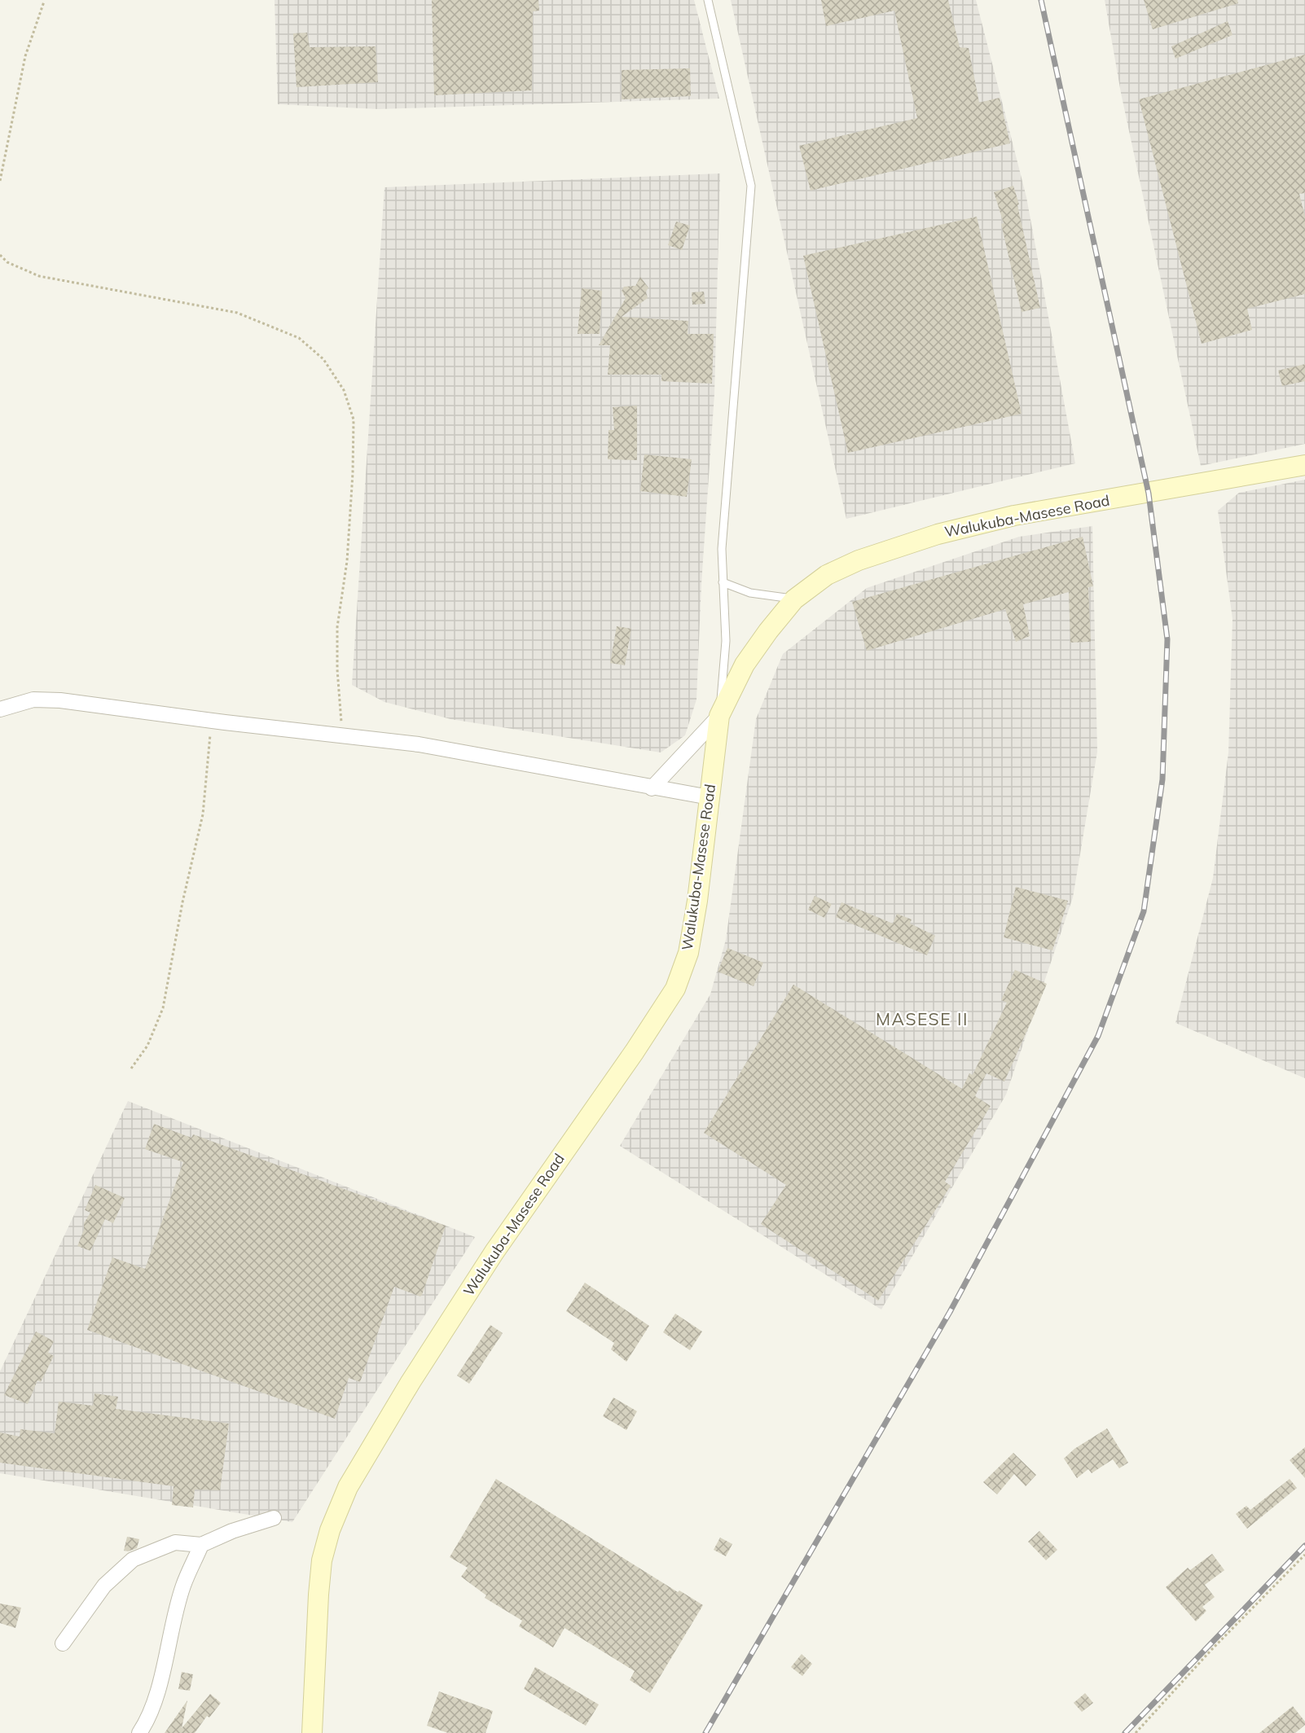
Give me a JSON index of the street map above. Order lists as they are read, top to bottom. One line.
{"streets":{"street":["Walukuba-Masese Road"]},"districts":["MASESE II"]}
